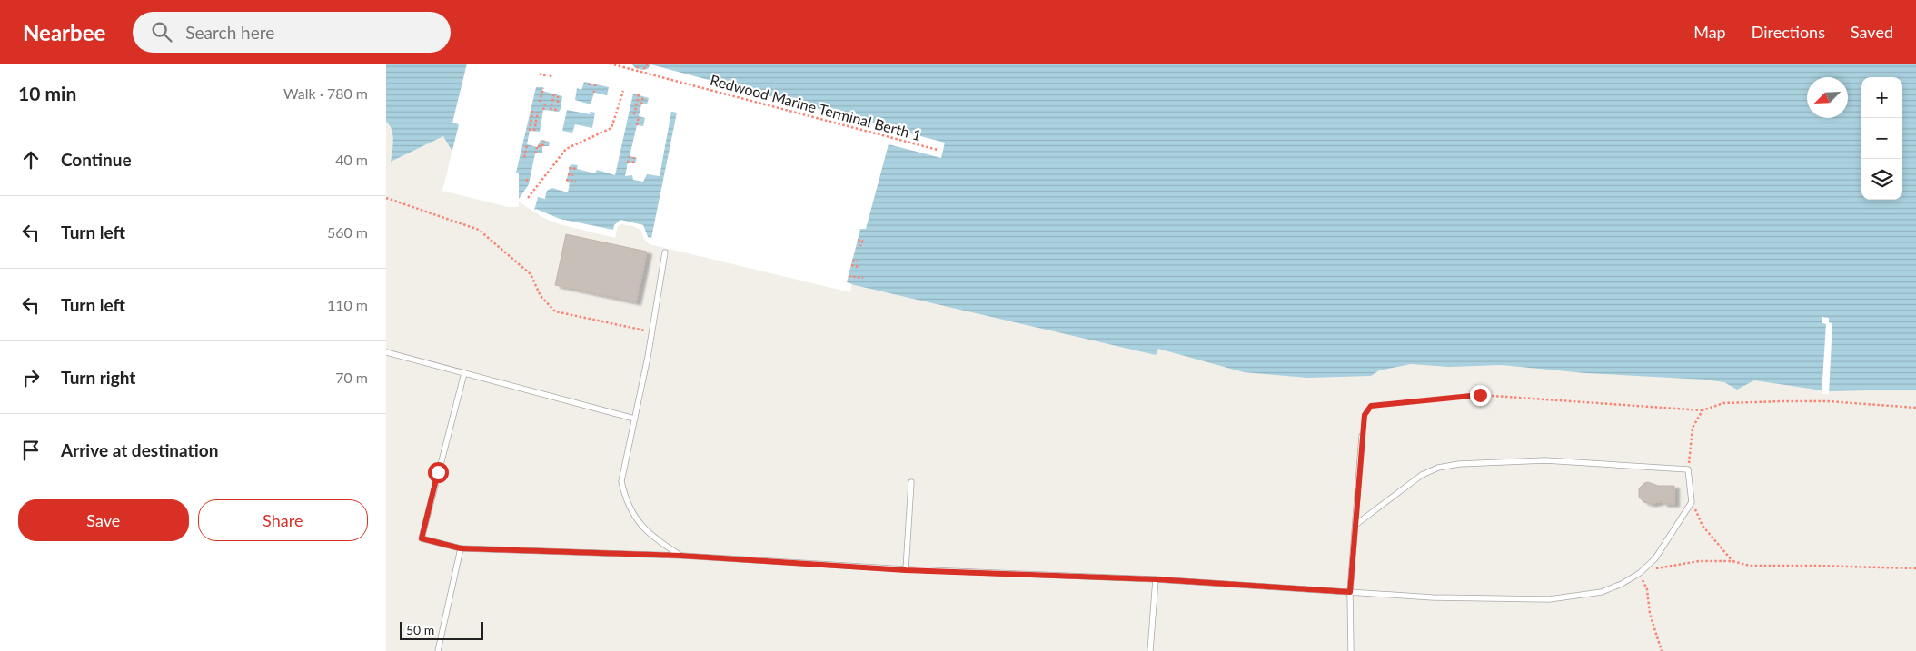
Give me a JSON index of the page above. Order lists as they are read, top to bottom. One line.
{"streets":{"path":["Redwood Marine Terminal Berth 1"]},"scale_bar":"50 m","north":"bottom left","page":{"header":"Nearbee","search":"Search here","nav":["Map","Directions","Saved"],"heading":["10 min","Walk · 780 m"],"map_buttons":["+","−"],"list":[["Continue","40 m"],["Turn left","560 m"],["Turn left","110 m"],["Turn right","70 m"],"Arrive at destination"],"buttons":["Save","Share"],"scale":"50 m"}}
